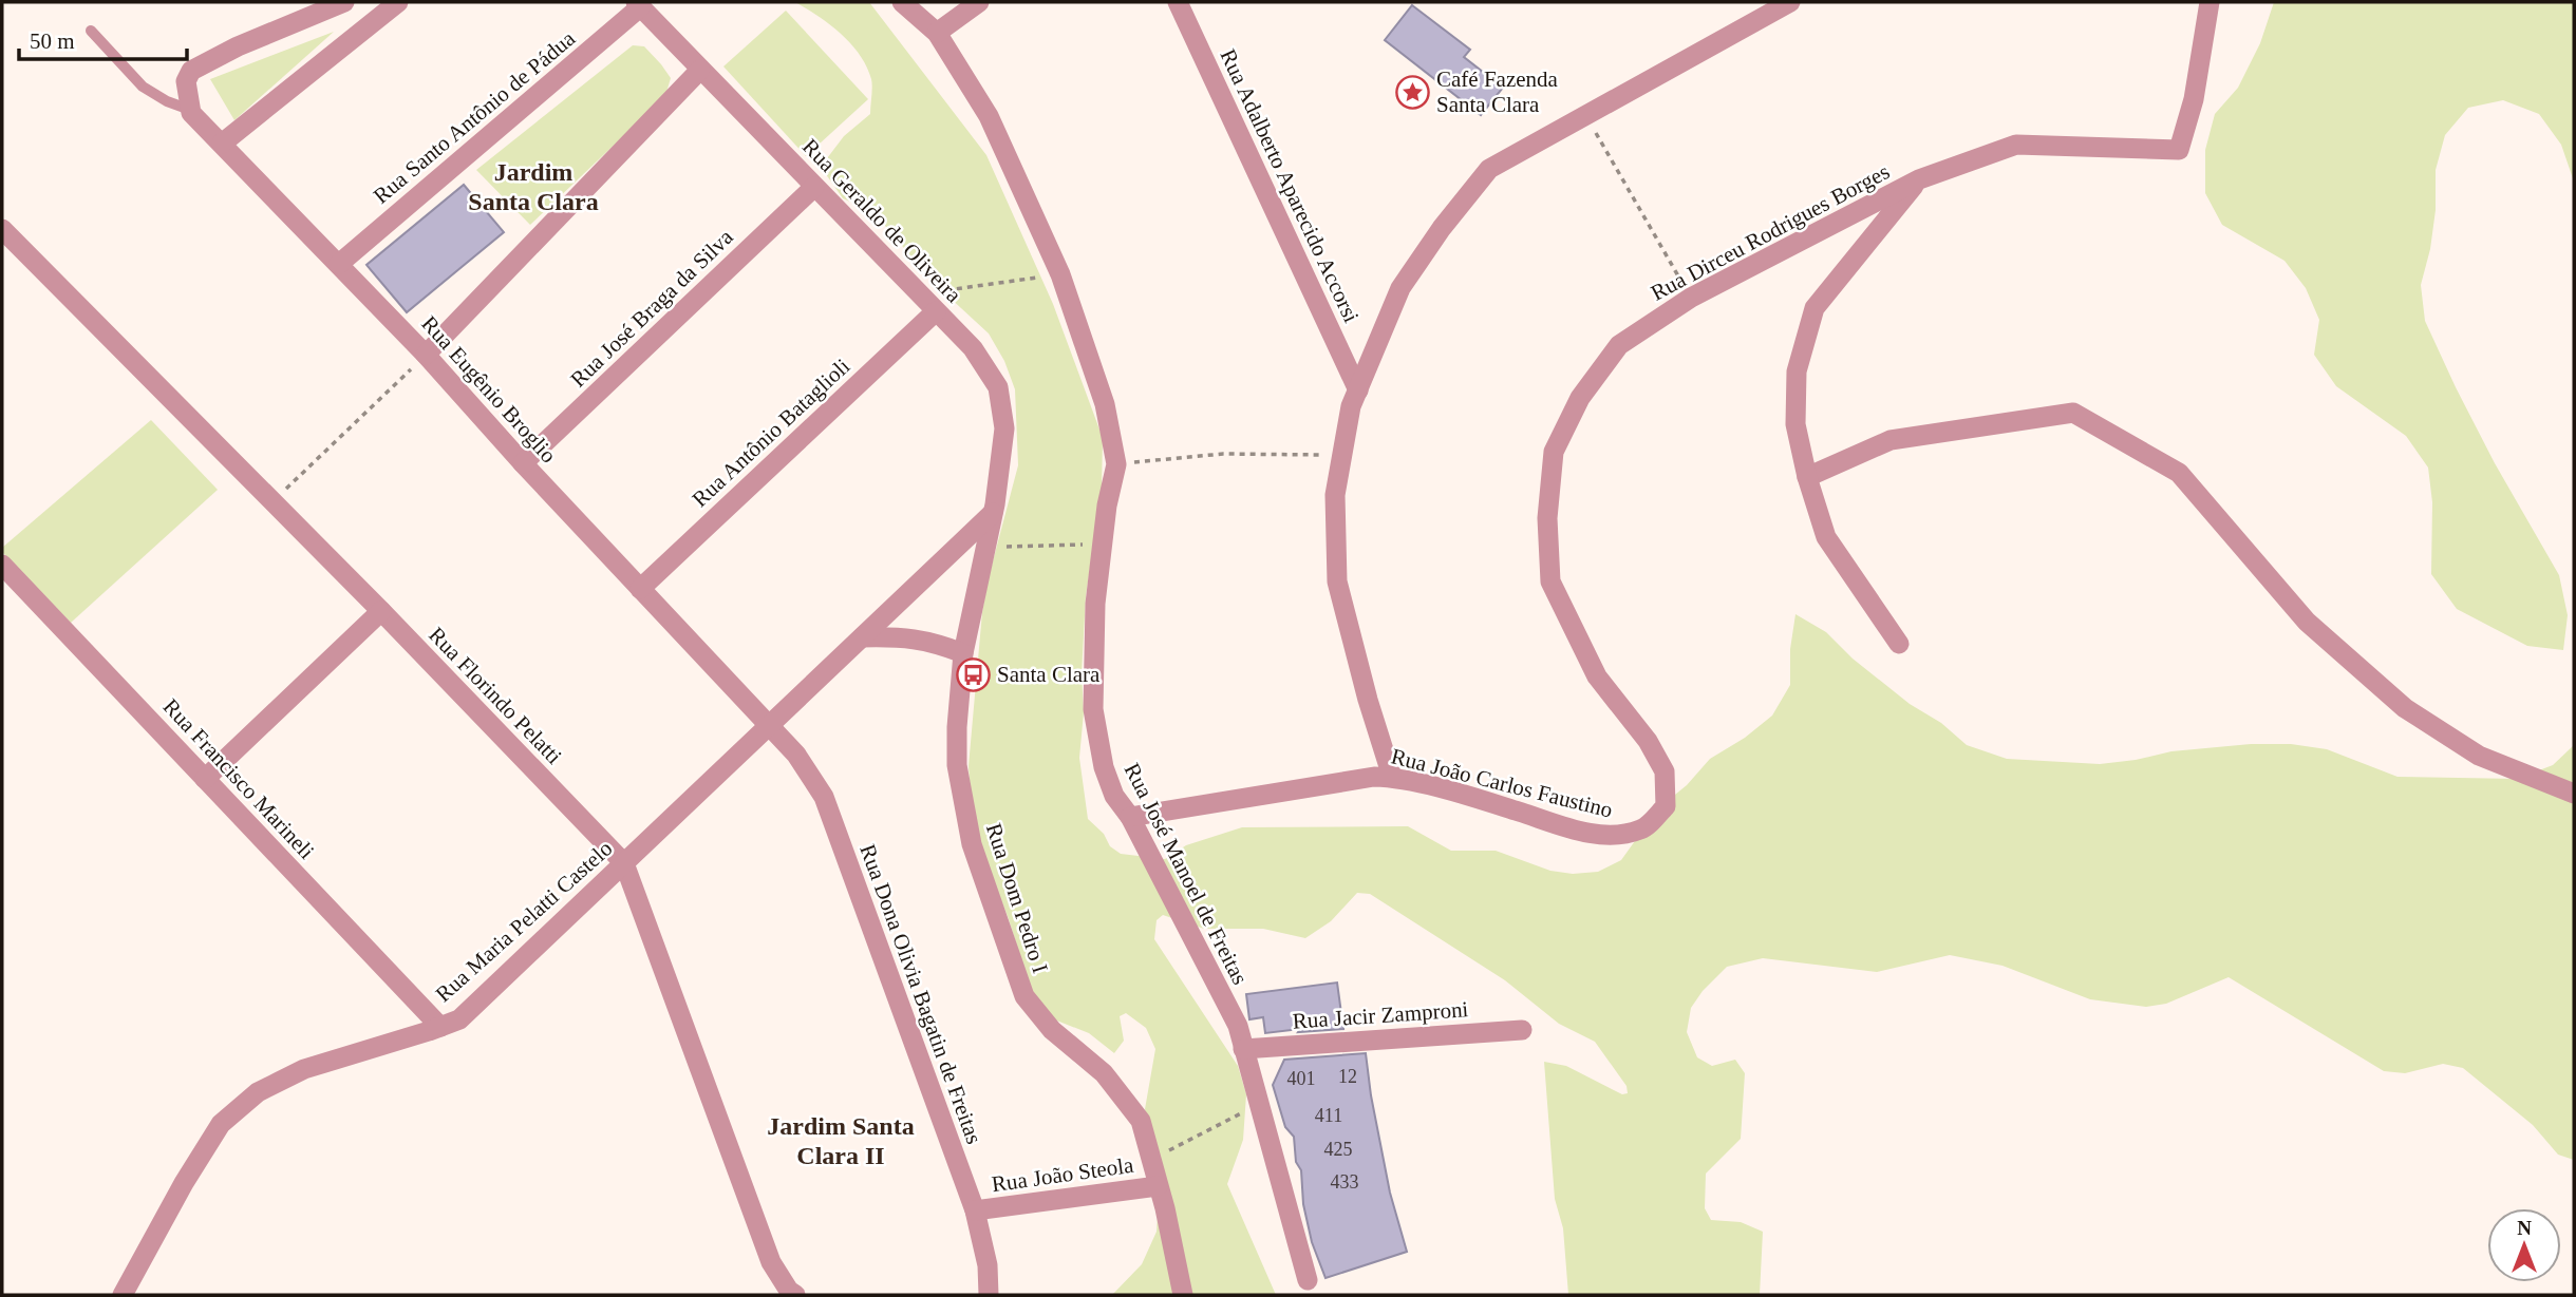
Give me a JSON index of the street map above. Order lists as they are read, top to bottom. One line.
{"streets":{"street":["Rua Santo Antônio de Pádua","Rua Adalberto Aparecido Accorsi","Rua Geraldo de Oliveira","Rua Dirceu Rodrigues Borges","Rua José Braga da Silva","Rua Eugênio Broglio","Rua Antônio Bataglioli","Rua Florindo Pelatti","Rua Francisco Marineli","Rua João Carlos Faustino","Rua José Manoel de Freitas","Rua Dom Pedro I","Rua Maria Pelatti Castelo","Rua Dona Olivia Bagatin de Freitas","Rua Jacir Zamproni","Rua João Steola"]},"crossings":[["Rua Santo Antônio de Pádua","Rua Geraldo de Oliveira"],["Rua Santo Antônio de Pádua","Rua Eugênio Broglio"],["Rua Geraldo de Oliveira","Rua José Braga da Silva"],["Rua Geraldo de Oliveira","Rua Antônio Bataglioli"],["Rua Geraldo de Oliveira","Rua Dom Pedro I"],["Rua Geraldo de Oliveira","Rua Maria Pelatti Castelo"],["Rua Dirceu Rodrigues Borges","Rua João Carlos Faustino"],["Rua José Braga da Silva","Rua Eugênio Broglio"],["Rua Eugênio Broglio","Rua Antônio Bataglioli"],["Rua Eugênio Broglio","Rua Maria Pelatti Castelo"],["Rua Eugênio Broglio","Rua Dona Olivia Bagatin de Freitas"],["Rua Florindo Pelatti","Rua Maria Pelatti Castelo"],["Rua Francisco Marineli","Rua Maria Pelatti Castelo"],["Rua João Carlos Faustino","Rua José Manoel de Freitas"],["Rua José Manoel de Freitas","Rua Jacir Zamproni"],["Rua Dom Pedro I","Rua Maria Pelatti Castelo"],["Rua Dom Pedro I","Rua João Steola"],["Rua Maria Pelatti Castelo","Rua Dona Olivia Bagatin de Freitas"],["Rua Dona Olivia Bagatin de Freitas","Rua João Steola"]],"districts":["Jardim Santa Clara","Jardim Santa Clara II"],"places":{"place":["Café Fazenda Santa Clara"],"bus stop":["Santa Clara"]},"house_numbers":["12","401","411","425","433"],"scale_bar":"50 m","north":"top"}
